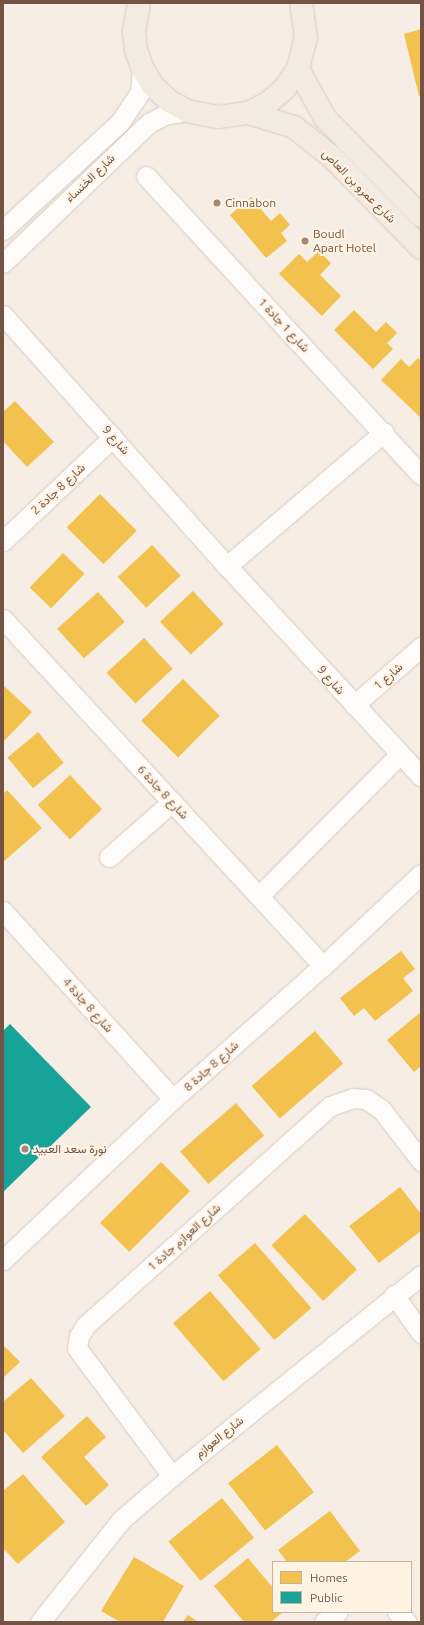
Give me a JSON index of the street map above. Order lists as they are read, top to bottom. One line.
{"streets":{"main road":["شارع عمرو بن العاص"],"street":["شارع الخنساء","شارع 1 جادة 1","شارع 9","شارع 8 جادة 2","شارع 1","شارع 8 جادة 6","شارع 8 جادة 4","شارع 8 جادة 8","شارع العوازم جادة 1","شارع العوازم"]},"crossings":[["شارع 9","شارع 8 جادة 2"],["شارع 9","شارع 1"],["شارع 8 جادة 6","شارع 8 جادة 8"],["شارع 8 جادة 4","شارع 8 جادة 8"],["شارع العوازم جادة 1","شارع العوازم"]],"places":["Cinnabon","Boudl Apart Hotel","نورة سعد العبيد"],"legend":["Homes","Public"]}
